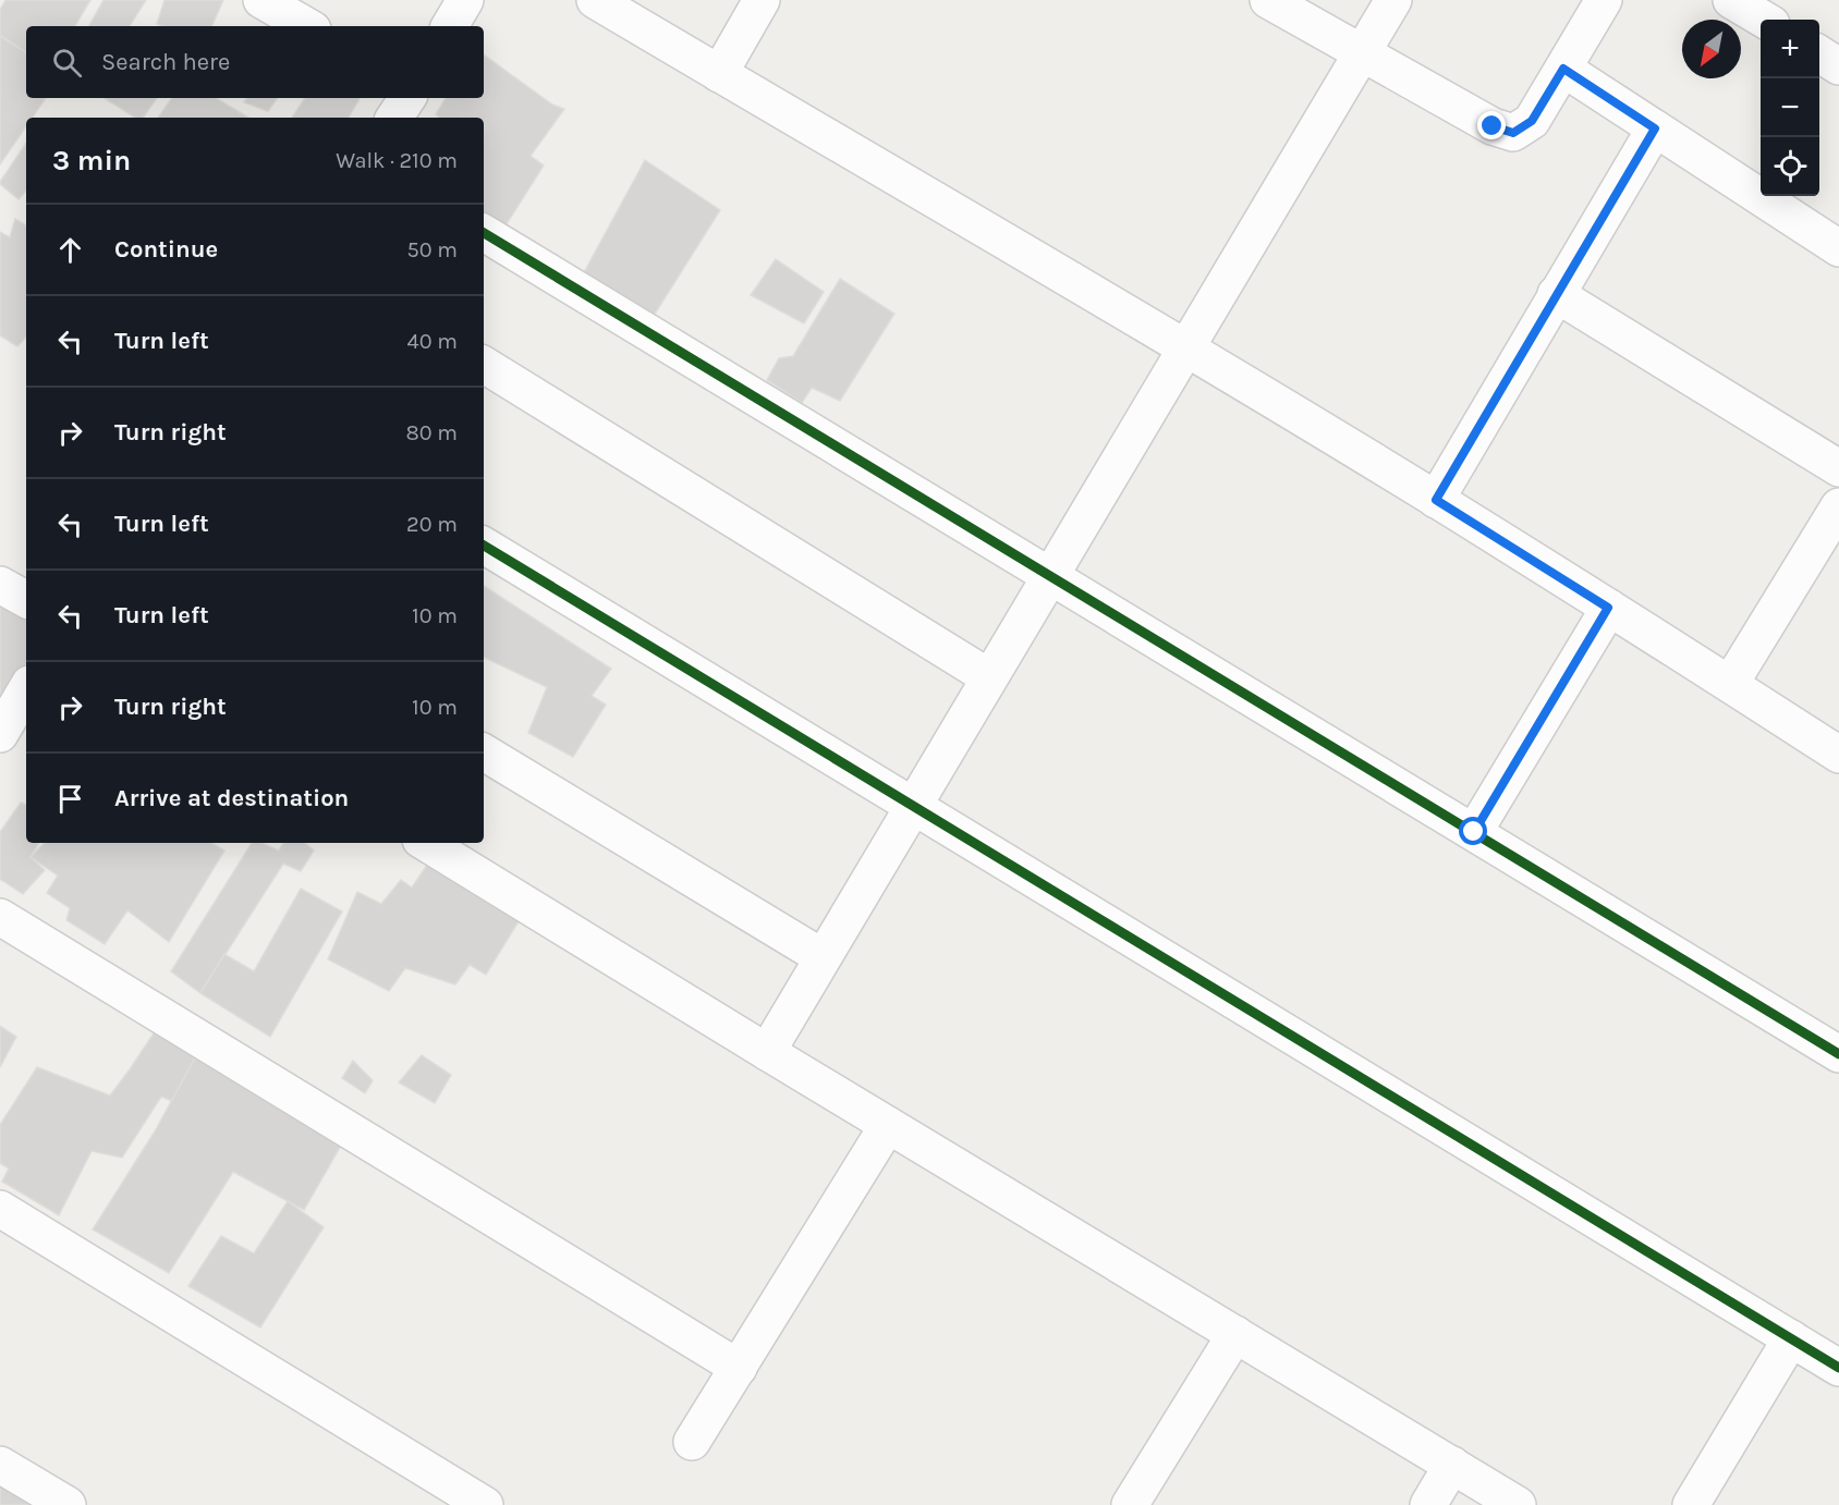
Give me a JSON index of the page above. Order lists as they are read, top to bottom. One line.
{"north":"bottom left","page":{"map_buttons":["+","−"],"search":"Search here","heading":["3 min","Walk · 210 m"],"list":[["Continue","50 m"],["Turn left","40 m"],["Turn right","80 m"],["Turn left","20 m"],["Turn left","10 m"],["Turn right","10 m"],"Arrive at destination"]}}
